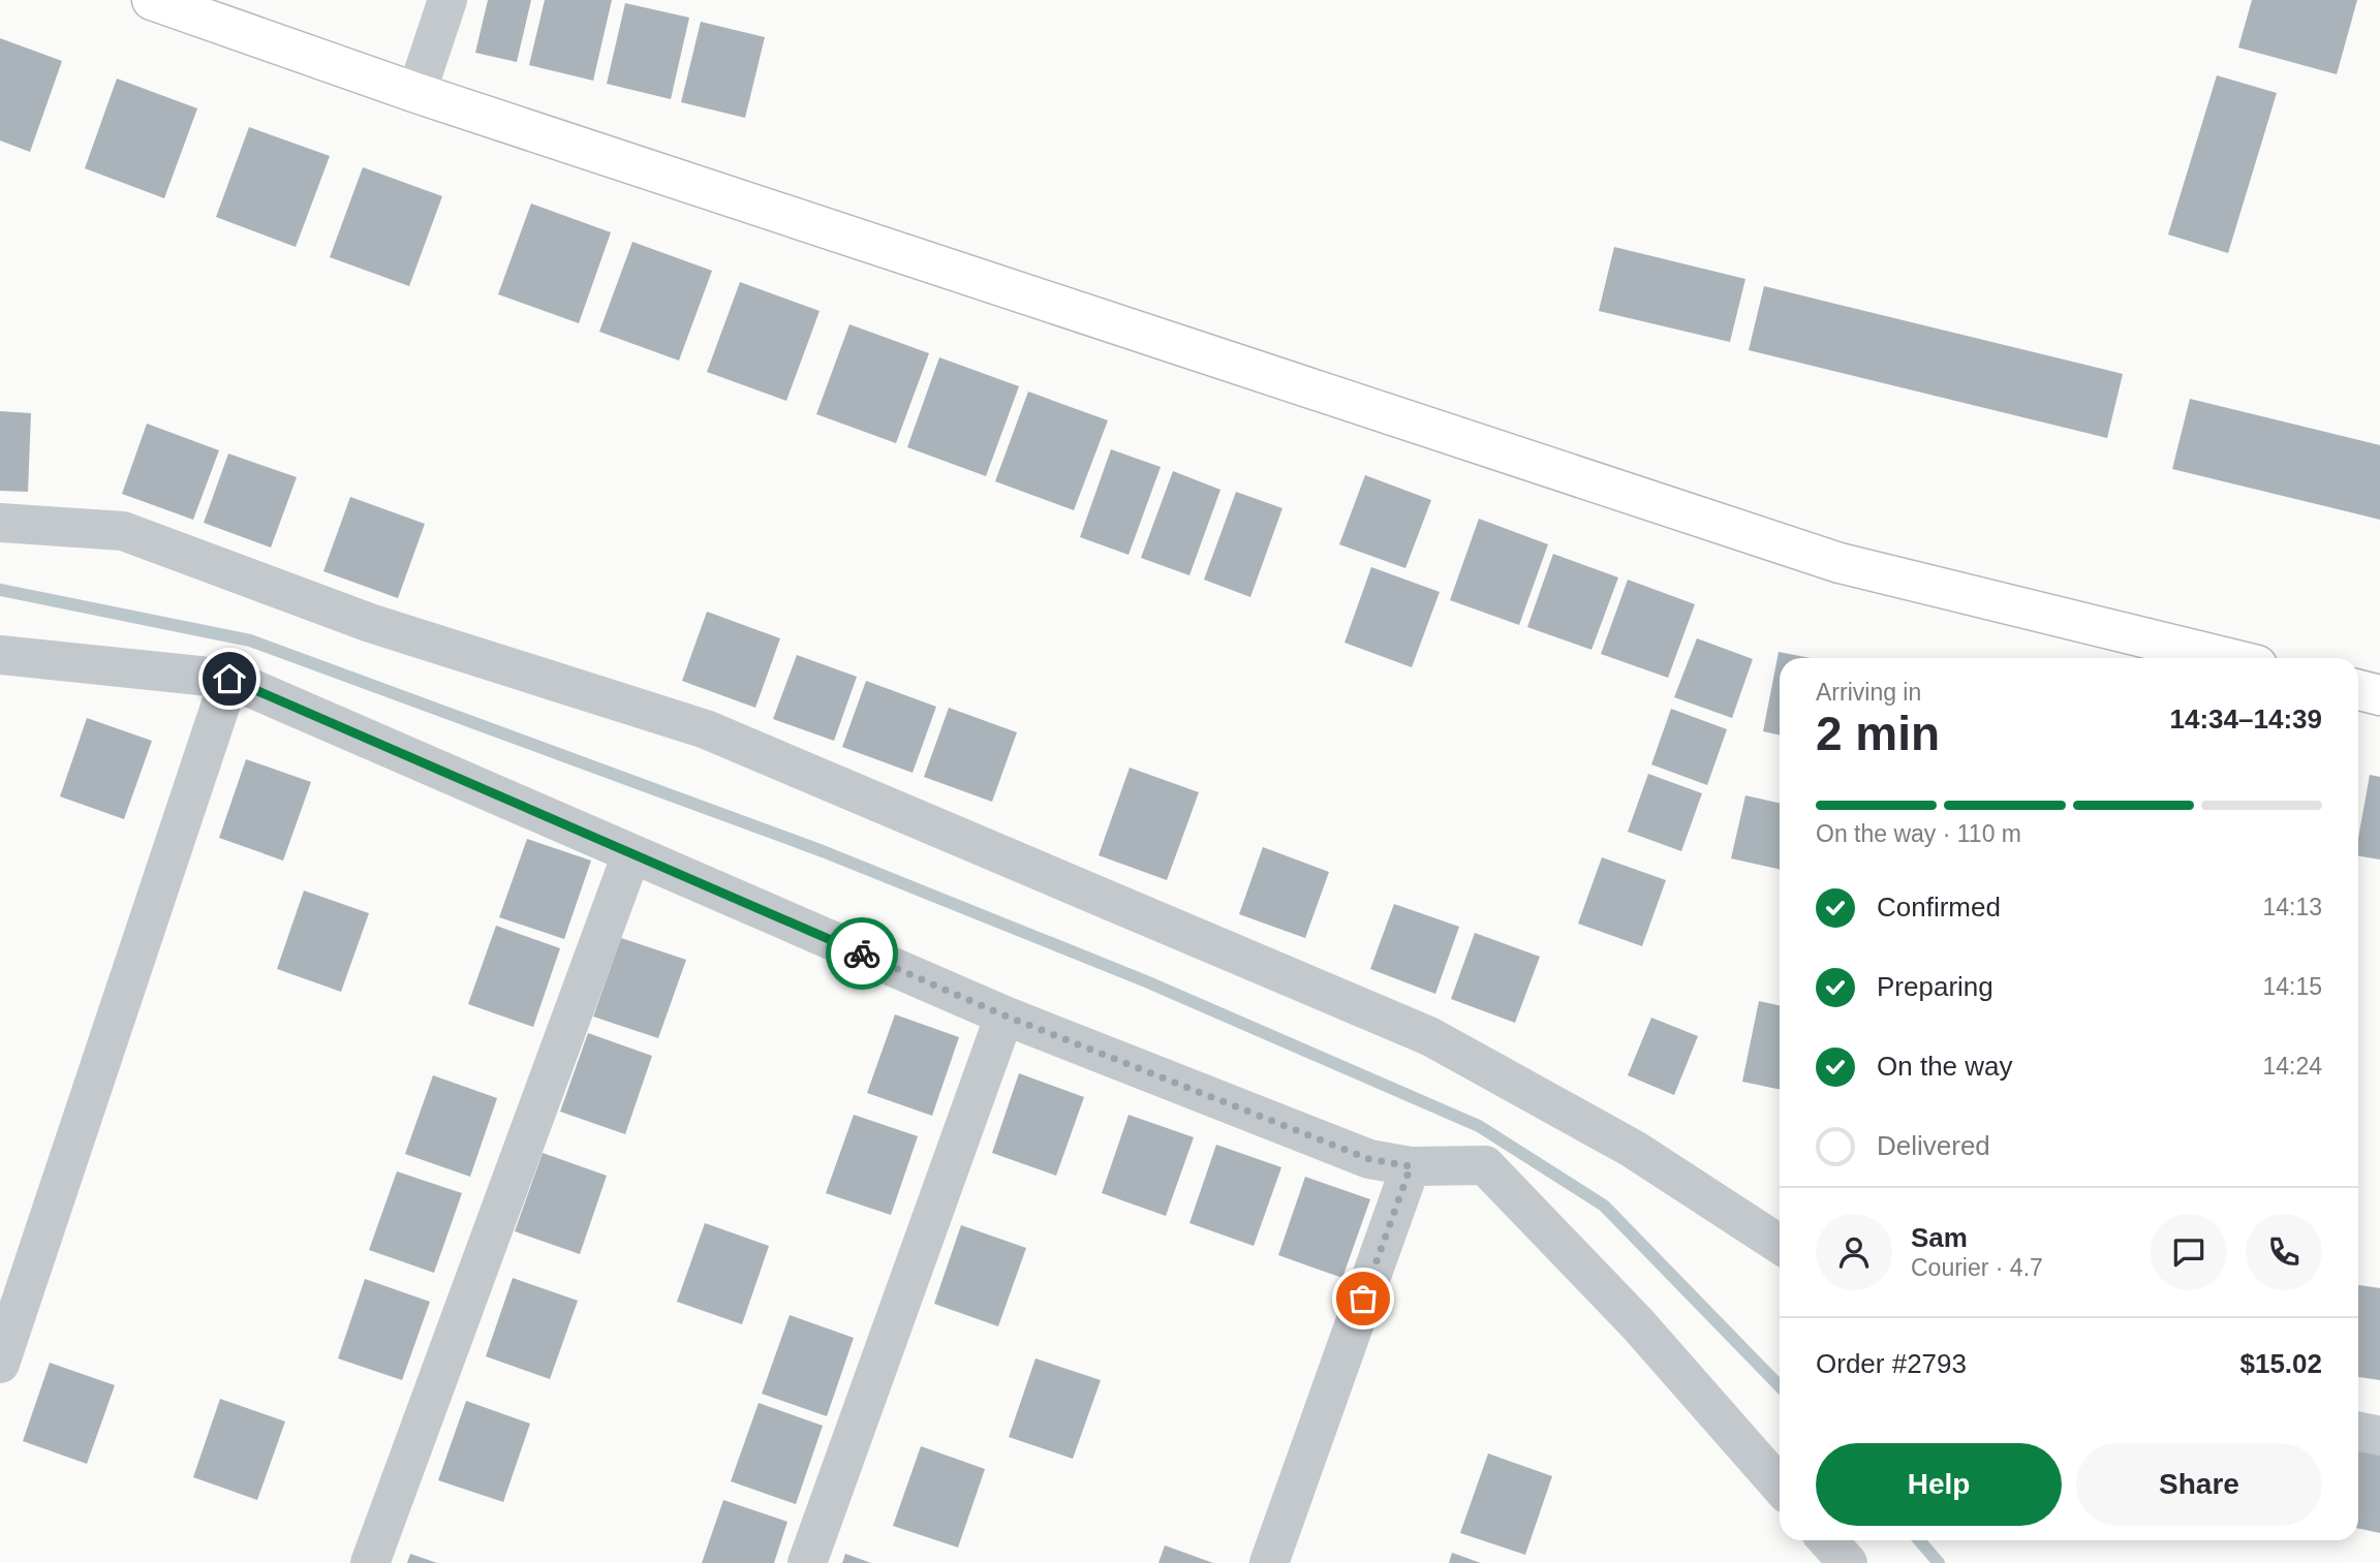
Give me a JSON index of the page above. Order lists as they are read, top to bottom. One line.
{"page":{"heading":["2 min","Arriving in","14:34–14:39"],"panel":["Sam","Courier · 4.7","Order #2793","$15.02"],"bar":"On the way · 110 m","list":[["Confirmed","14:13"],["Preparing","14:15"],["On the way","14:24"],"Delivered"],"buttons":["Help","Share"]}}
